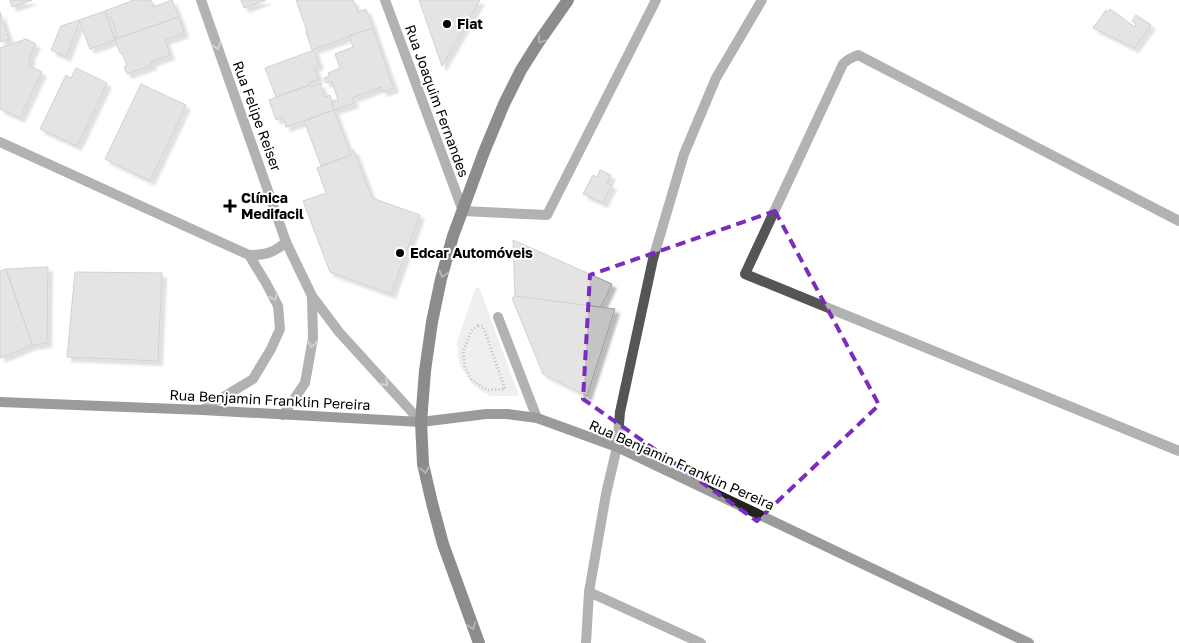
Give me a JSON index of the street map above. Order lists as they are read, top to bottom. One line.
{"streets":{"main road":["Rua Benjamin Franklin Pereira"],"street":["Rua Joaquim Fernandes","Rua Felipe Reiser"]},"crossings":[["Rua Felipe Reiser","Rua Benjamin Franklin Pereira"]],"one_way":["Rua Felipe Reiser"],"places":{"other":["Fiat","Edcar Automóveis"],"health":["Clínica Medifacil"]}}
